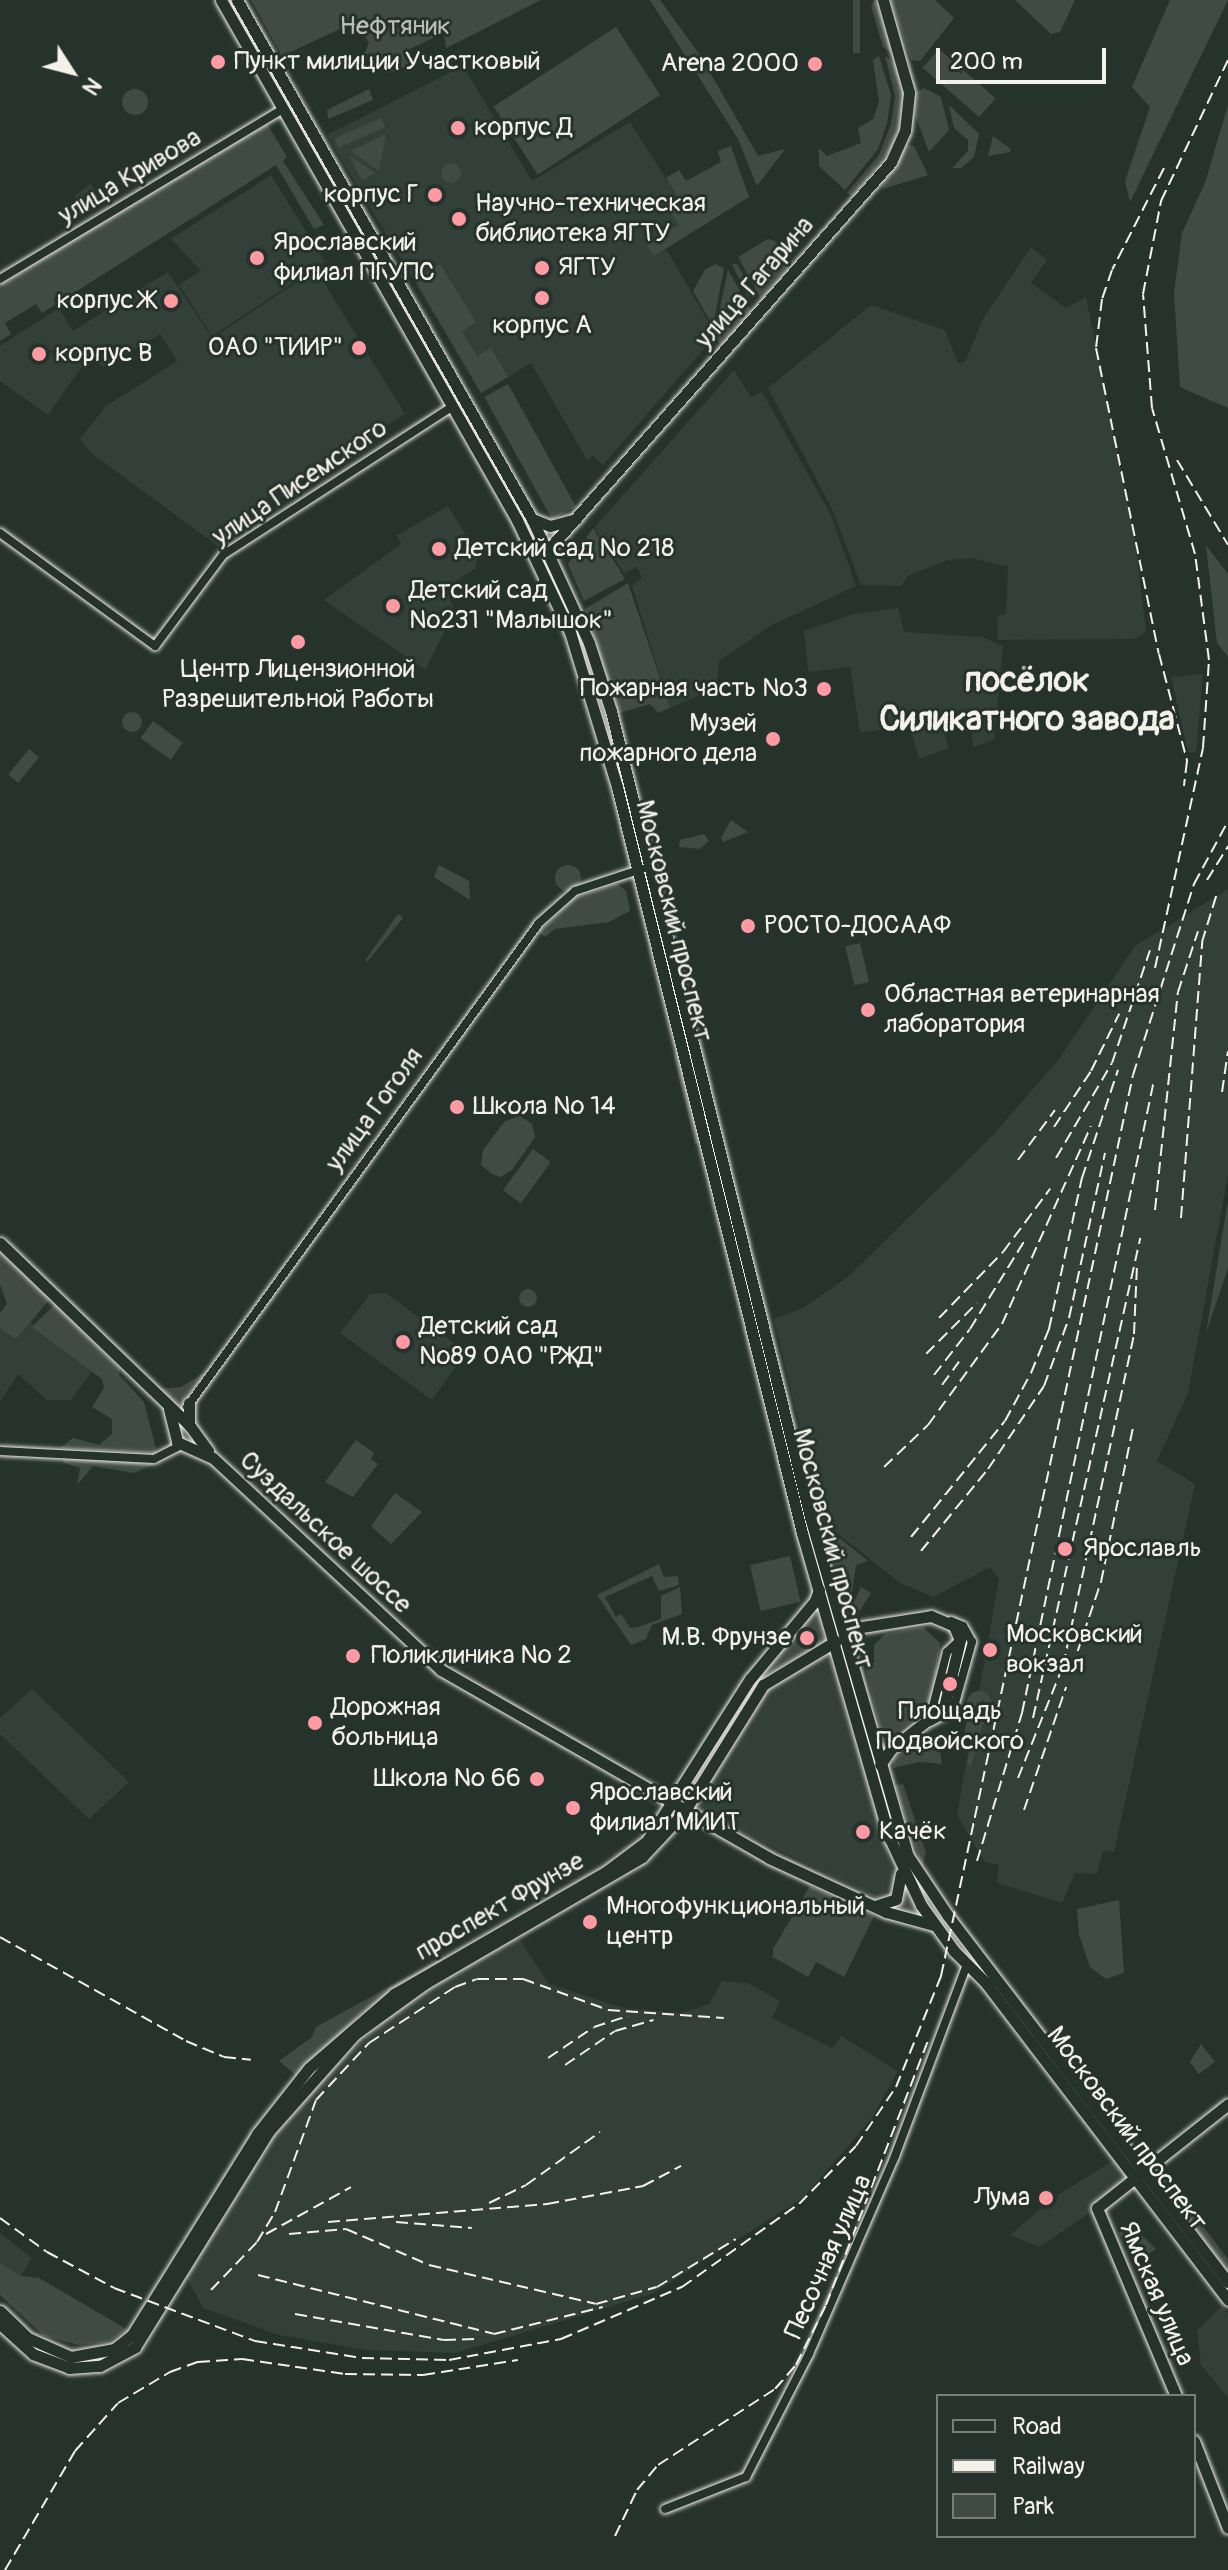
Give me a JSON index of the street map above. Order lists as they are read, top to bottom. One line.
{"streets":{"main road":["улица Гагарина","Московский проспект","Суздальское шоссе","проспект Фрунзе","Ямская улица"],"street":["улица Кривова","улица Писемского","улица Гоголя","Песочная улица"]},"crossings":[["улица Кривова","Московский проспект"],["улица Гагарина","Московский проспект"],["улица Писемского","Московский проспект"],["Московский проспект","улица Гоголя"],["Московский проспект","Суздальское шоссе"],["Московский проспект","проспект Фрунзе"],["Московский проспект","Песочная улица"],["Московский проспект","Ямская улица"],["Суздальское шоссе","проспект Фрунзе"]],"districts":["посёлок Силикатного завода"],"parks":["Нефтяник"],"places":["Пункт милиции Участковый","Arena 2000","корпус Д","корпус Г","Научно-техническая библиотека ЯГТУ","Ярославский филиал ПГУПС","ЯГТУ","корпус А","корпус Ж","ОАО \"ТИИР\"","корпус В","Детский сад № 218","Детский сад №231 \"Малышок\"","Центр Лицензионной Разрешительной Работы","Пожарная часть №3","Музей пожарного дела","РОСТО-ДОСААФ","Областная ветеринарная лаборатория","Школа № 14","Детский сад №89 ОАО \"РЖД\"","Ярославль","М.В. Фрунзе","Московский вокзал","Поликлиника № 2","Площадь Подвойского","Дорожная больница","Школа № 66","Ярославский филиал МИИТ","Качёк","Многофункциональный центр","Лума"],"legend":["Road","Railway","Park"],"scale_bar":"200 m","north":"bottom right"}
